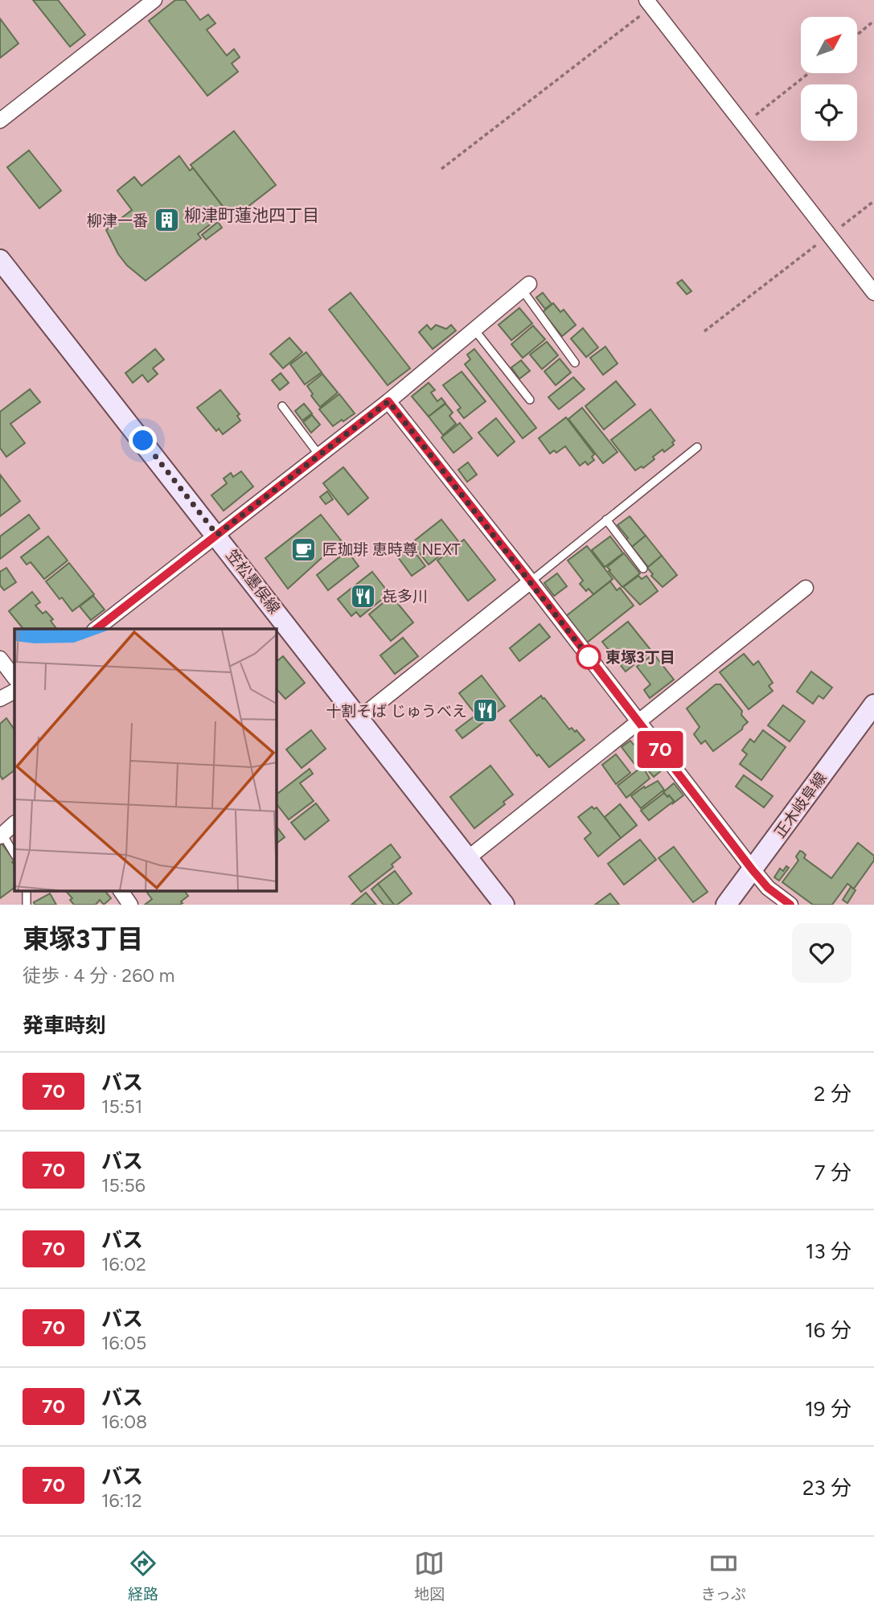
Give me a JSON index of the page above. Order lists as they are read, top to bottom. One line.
{"streets":{"main road":["笠松墨俣線","正木岐阜線"]},"districts":["柳津町蓮池四丁目"],"places":{"building":["柳津一番"],"cafe":["匠珈琲 恵時尊 NEXT"],"restaurant":["㐂多川","十割そば じゅうべえ"],"other":["東塚3丁目"]},"lines":["bus line 70"],"north":"top right","page":{"on_map":"70","heading":[["東塚3丁目","徒歩 · 4 分 · 260 m"],"発車時刻"],"list":[{"mark":"70","name":"バス","note":"15:51","value":"2 分"},{"mark":"70","name":"バス","note":"15:56","value":"7 分"},{"mark":"70","name":"バス","note":"16:02","value":"13 分"},{"mark":"70","name":"バス","note":"16:05","value":"16 分"},{"mark":"70","name":"バス","note":"16:08","value":"19 分"},{"mark":"70","name":"バス","note":"16:12","value":"23 分"}],"tabs":["経路","地図","きっぷ"]}}
